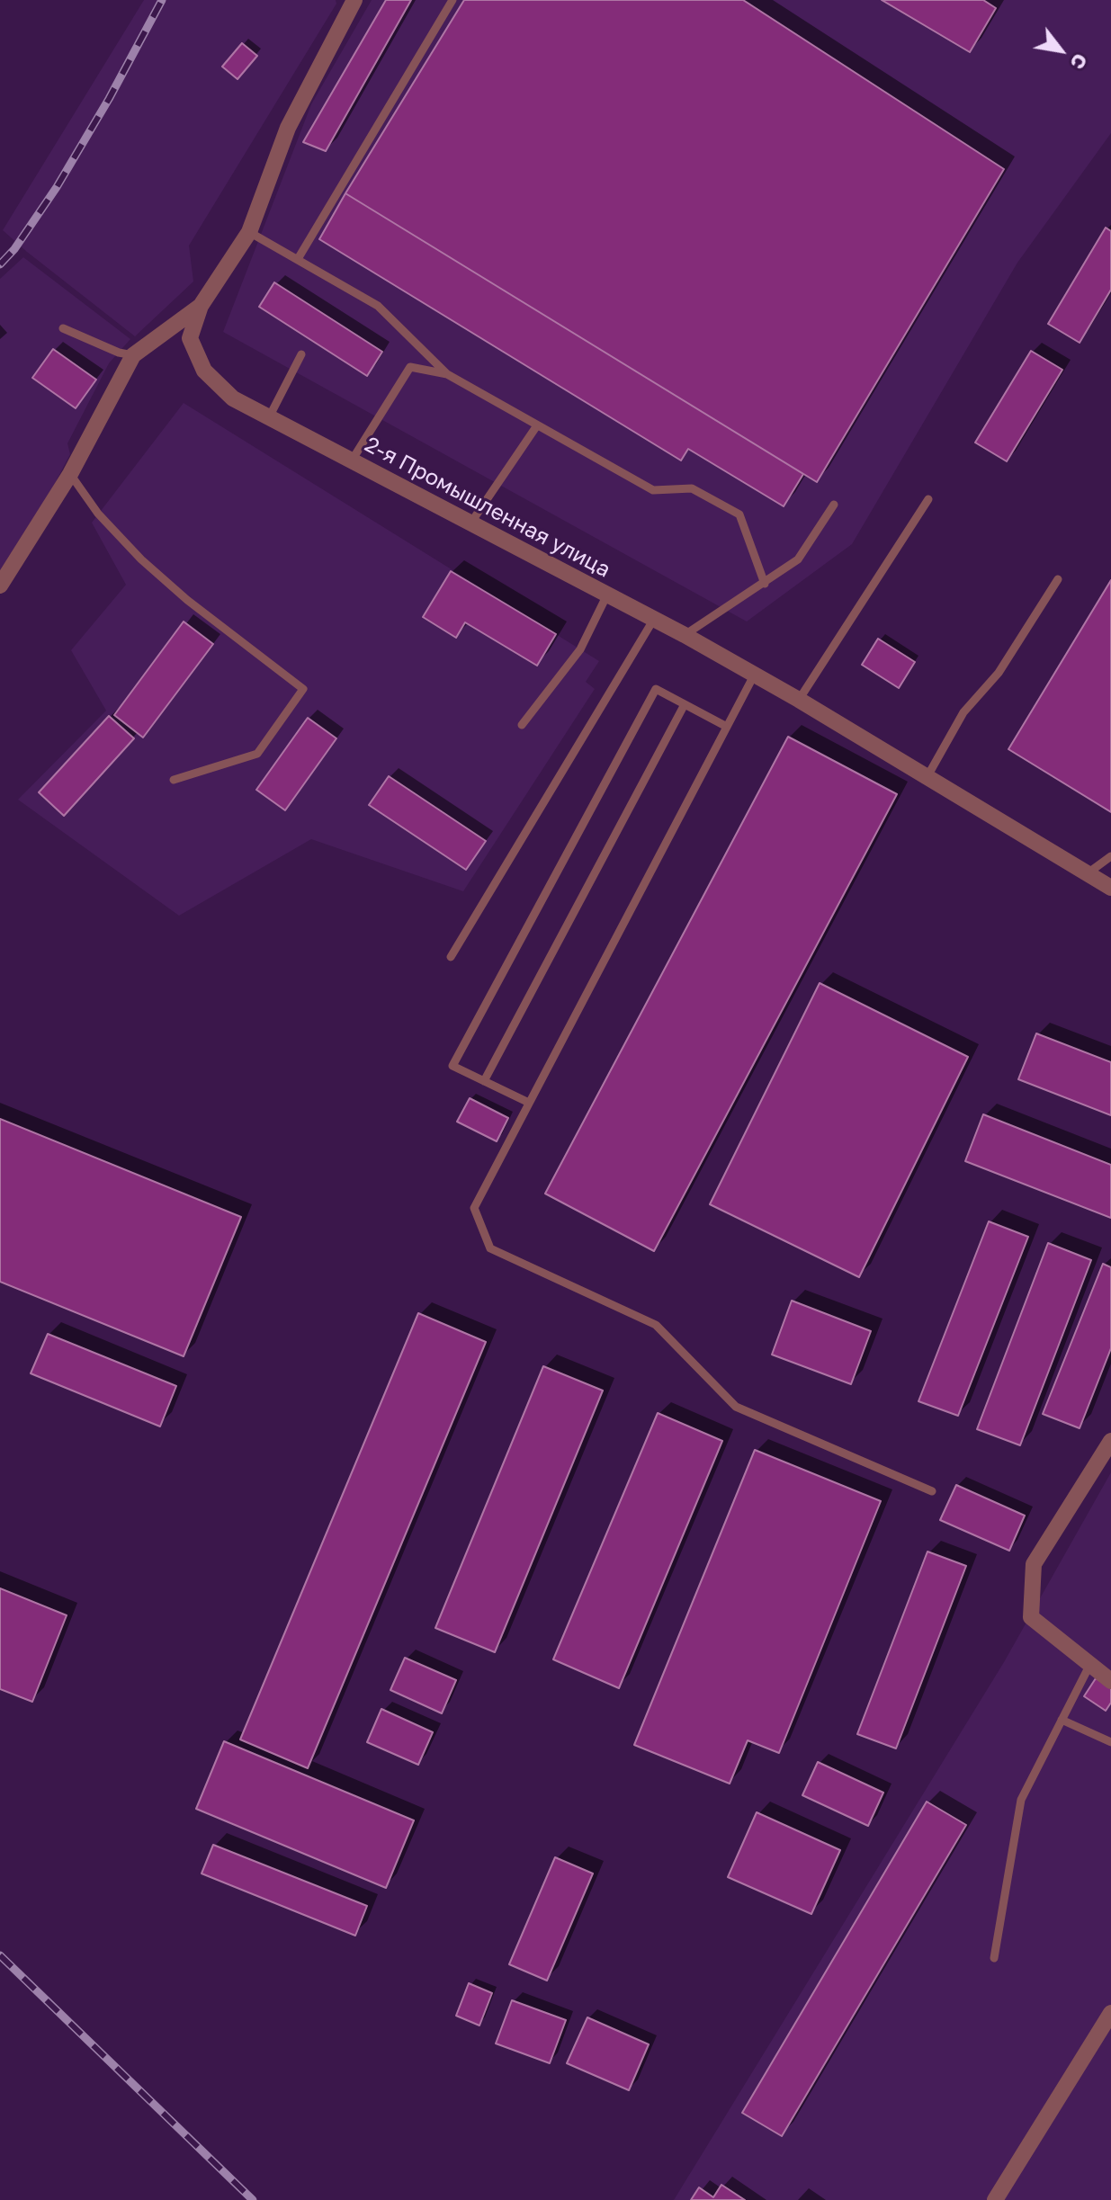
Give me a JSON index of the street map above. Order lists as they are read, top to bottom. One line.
{"streets":{"street":["2-я Промышленная улица"]},"north":"bottom right"}
